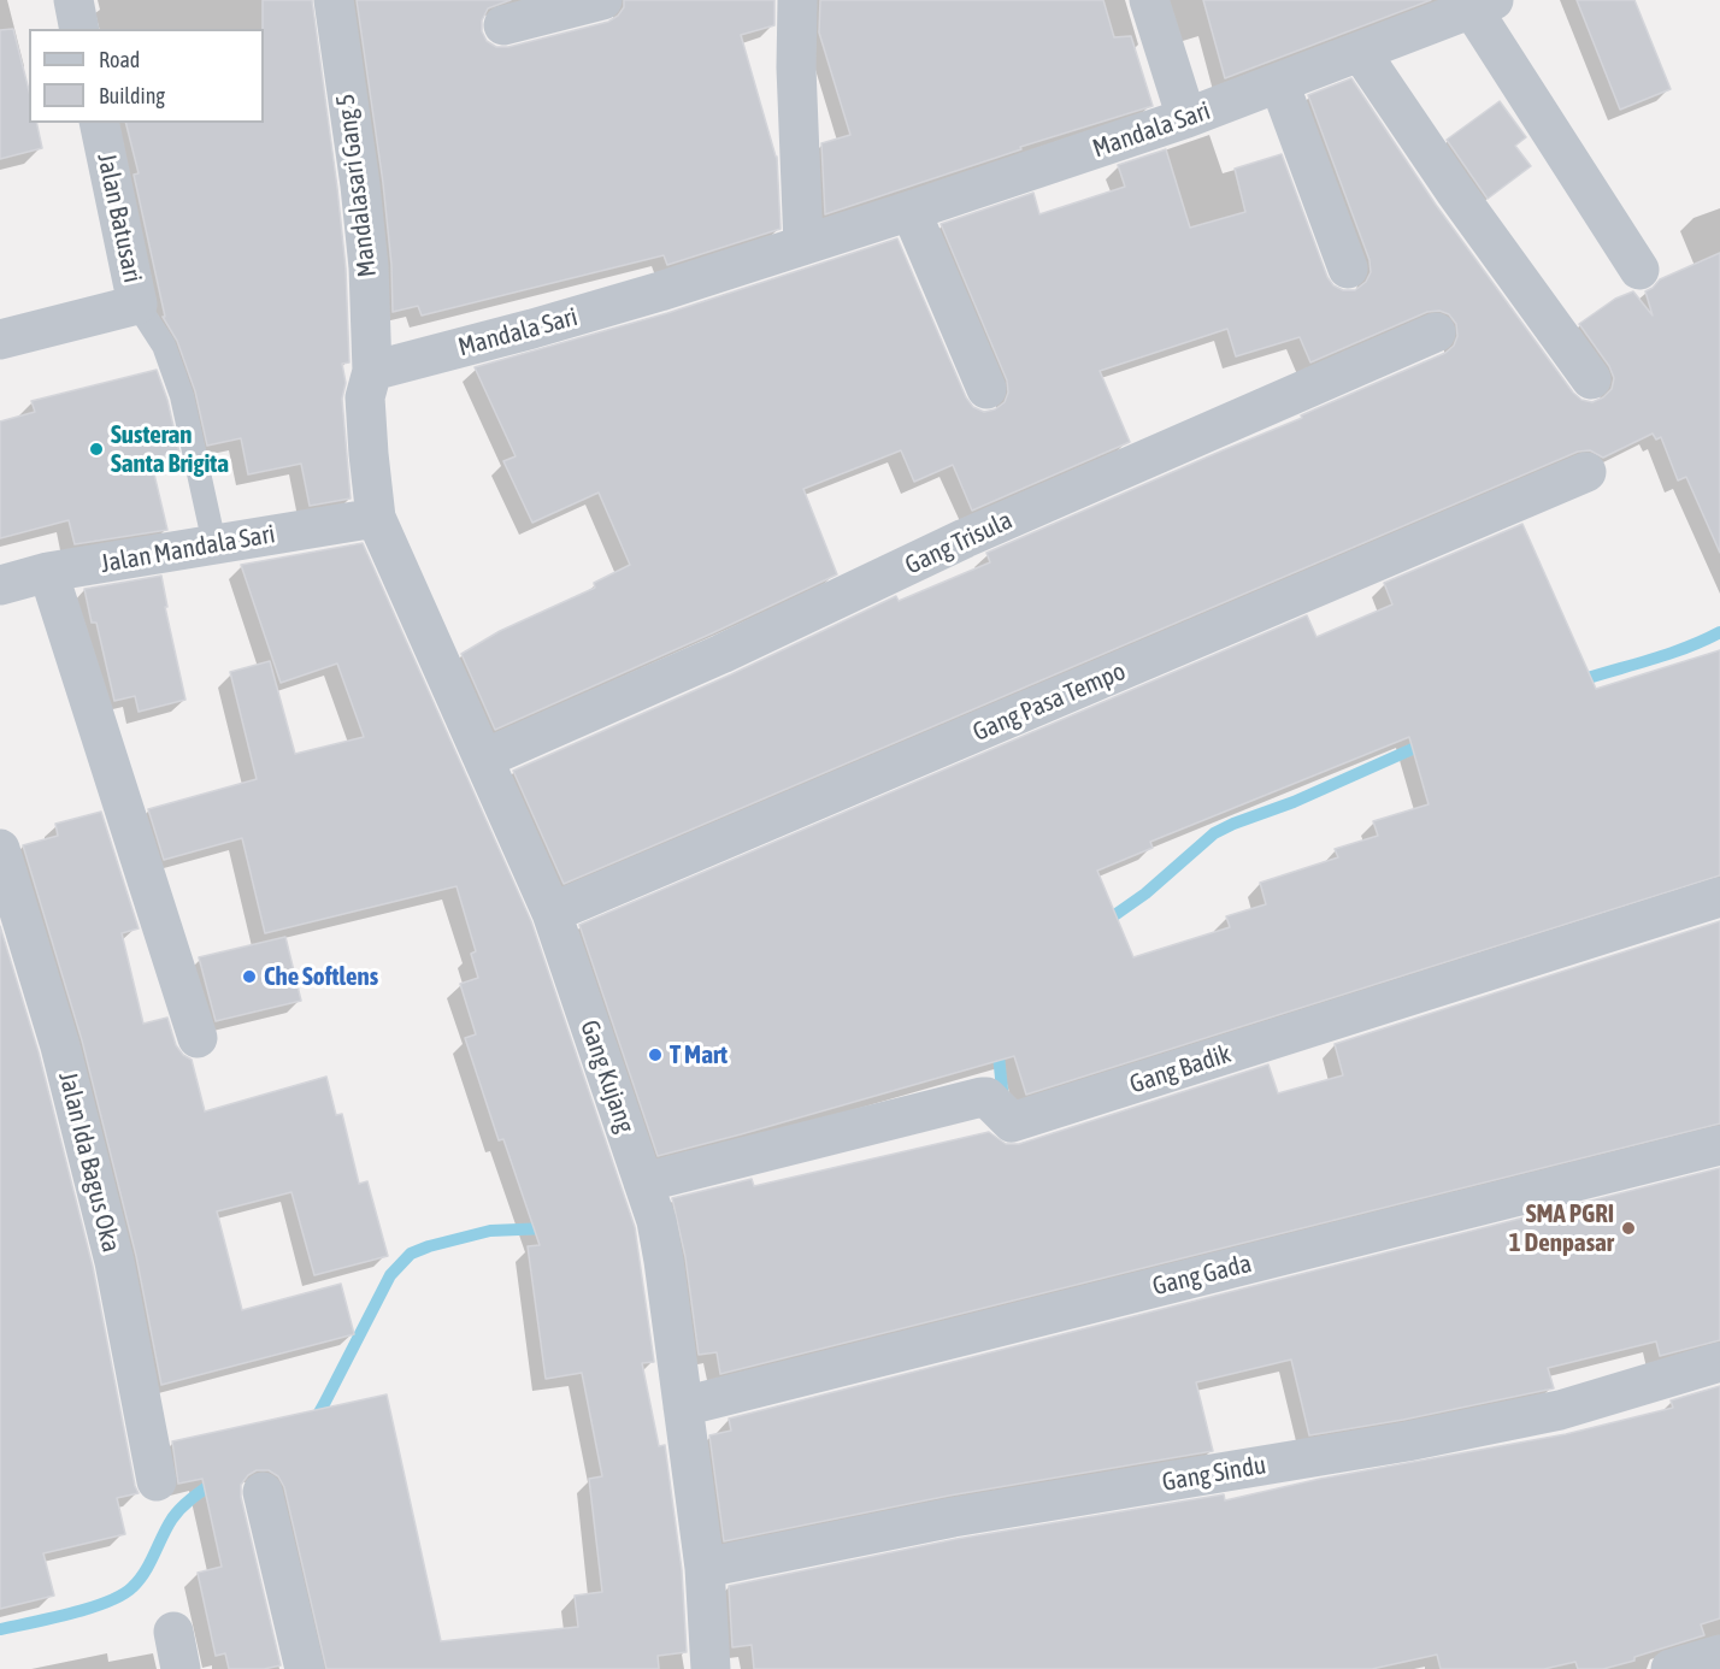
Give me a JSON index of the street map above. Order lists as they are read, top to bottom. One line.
{"streets":{"street":["Mandala Sari","Mandalasari Gang 5","Jalan Batusari","Gang Trisula","Jalan Mandala Sari","Gang Pasa Tempo","Gang Badik","Gang Kujang","Jalan Ida Bagus Oka","Gang Gada","Gang Sindu"]},"crossings":[["Mandala Sari","Mandalasari Gang 5"],["Gang Trisula","Gang Kujang"],["Jalan Mandala Sari","Gang Kujang"],["Gang Pasa Tempo","Gang Kujang"],["Gang Badik","Gang Kujang"],["Gang Kujang","Gang Gada"],["Gang Kujang","Gang Sindu"]],"places":["Susteran Santa Brigita","Che Softlens","T Mart","SMA PGRI 1 Denpasar"],"legend":["Road","Building"]}
